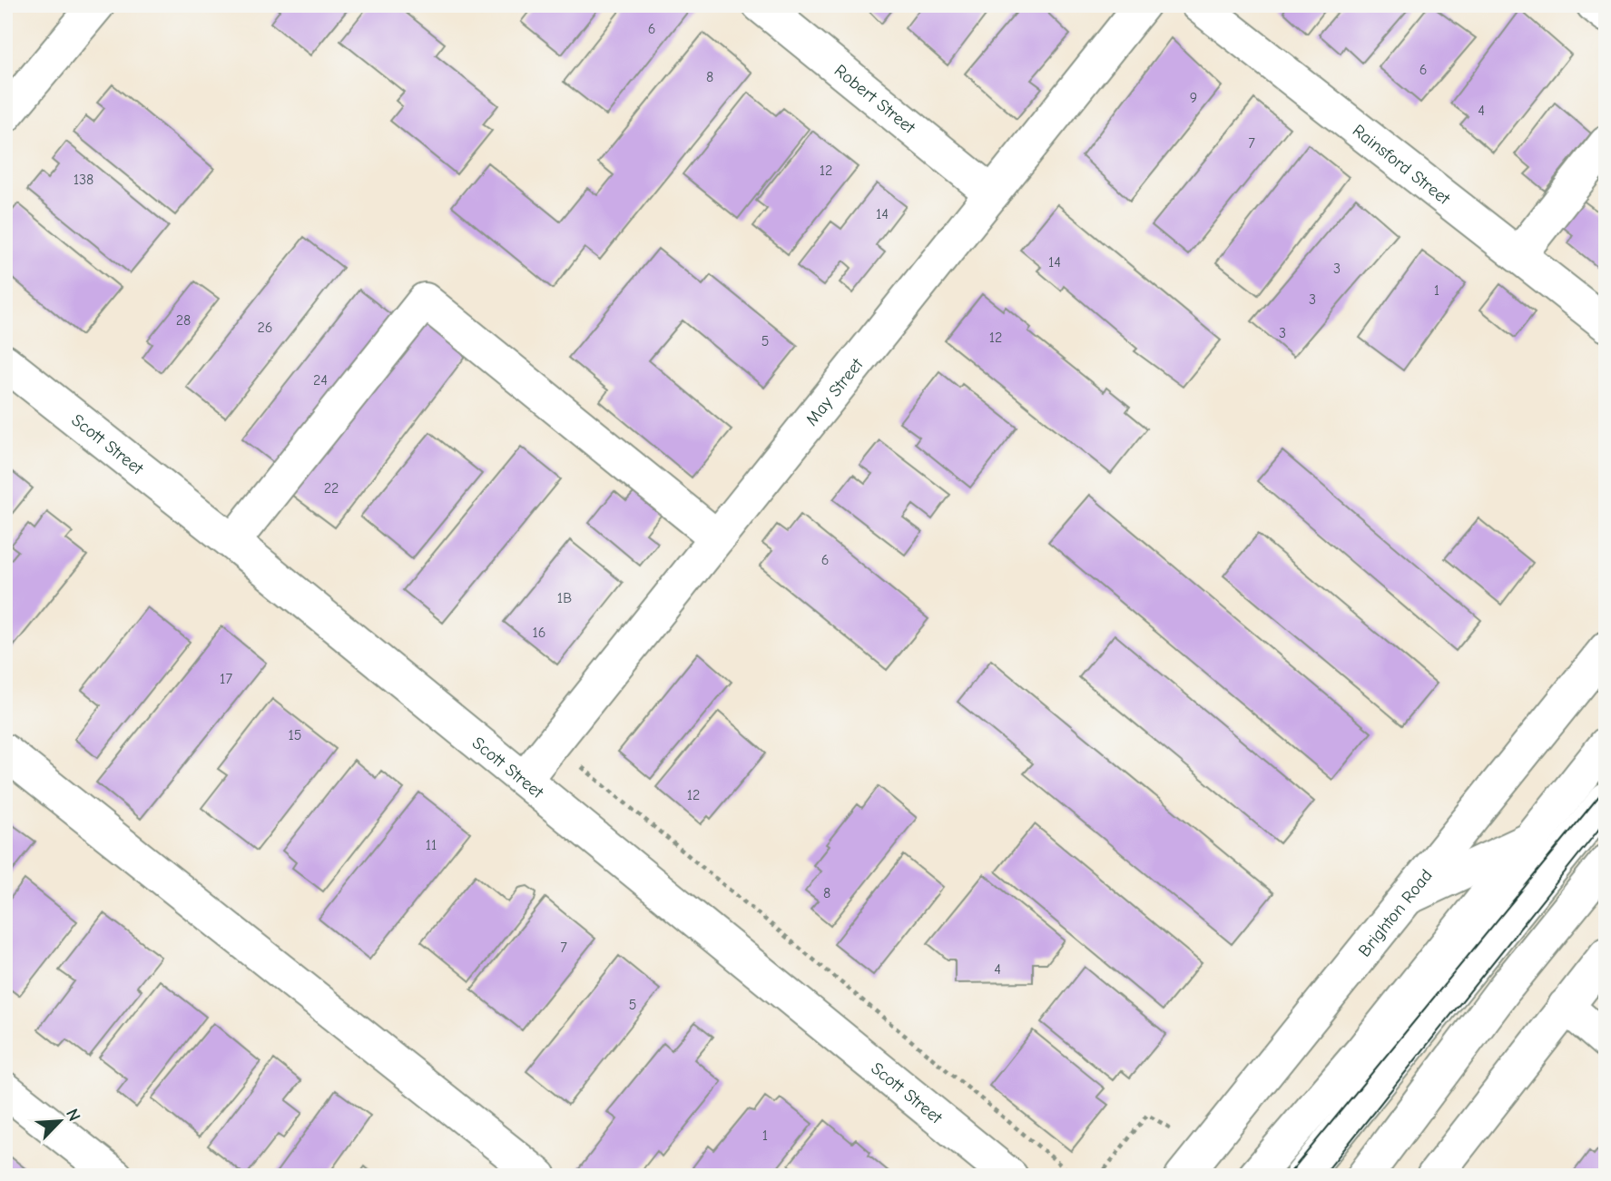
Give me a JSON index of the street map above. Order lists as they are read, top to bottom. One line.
{"streets":{"main road":["Robert Street","Rainsford Street","May Street","Scott Street","Brighton Road"]},"crossings":[["Robert Street","May Street"],["May Street","Scott Street"]],"house_numbers":["6","6","8","9","4","7","12","138","14","14","3","1","3","28","26","3","12","5","24","22","6","1B","16","17","15","12","11","8","7","4","5","1"],"north":"top right"}
